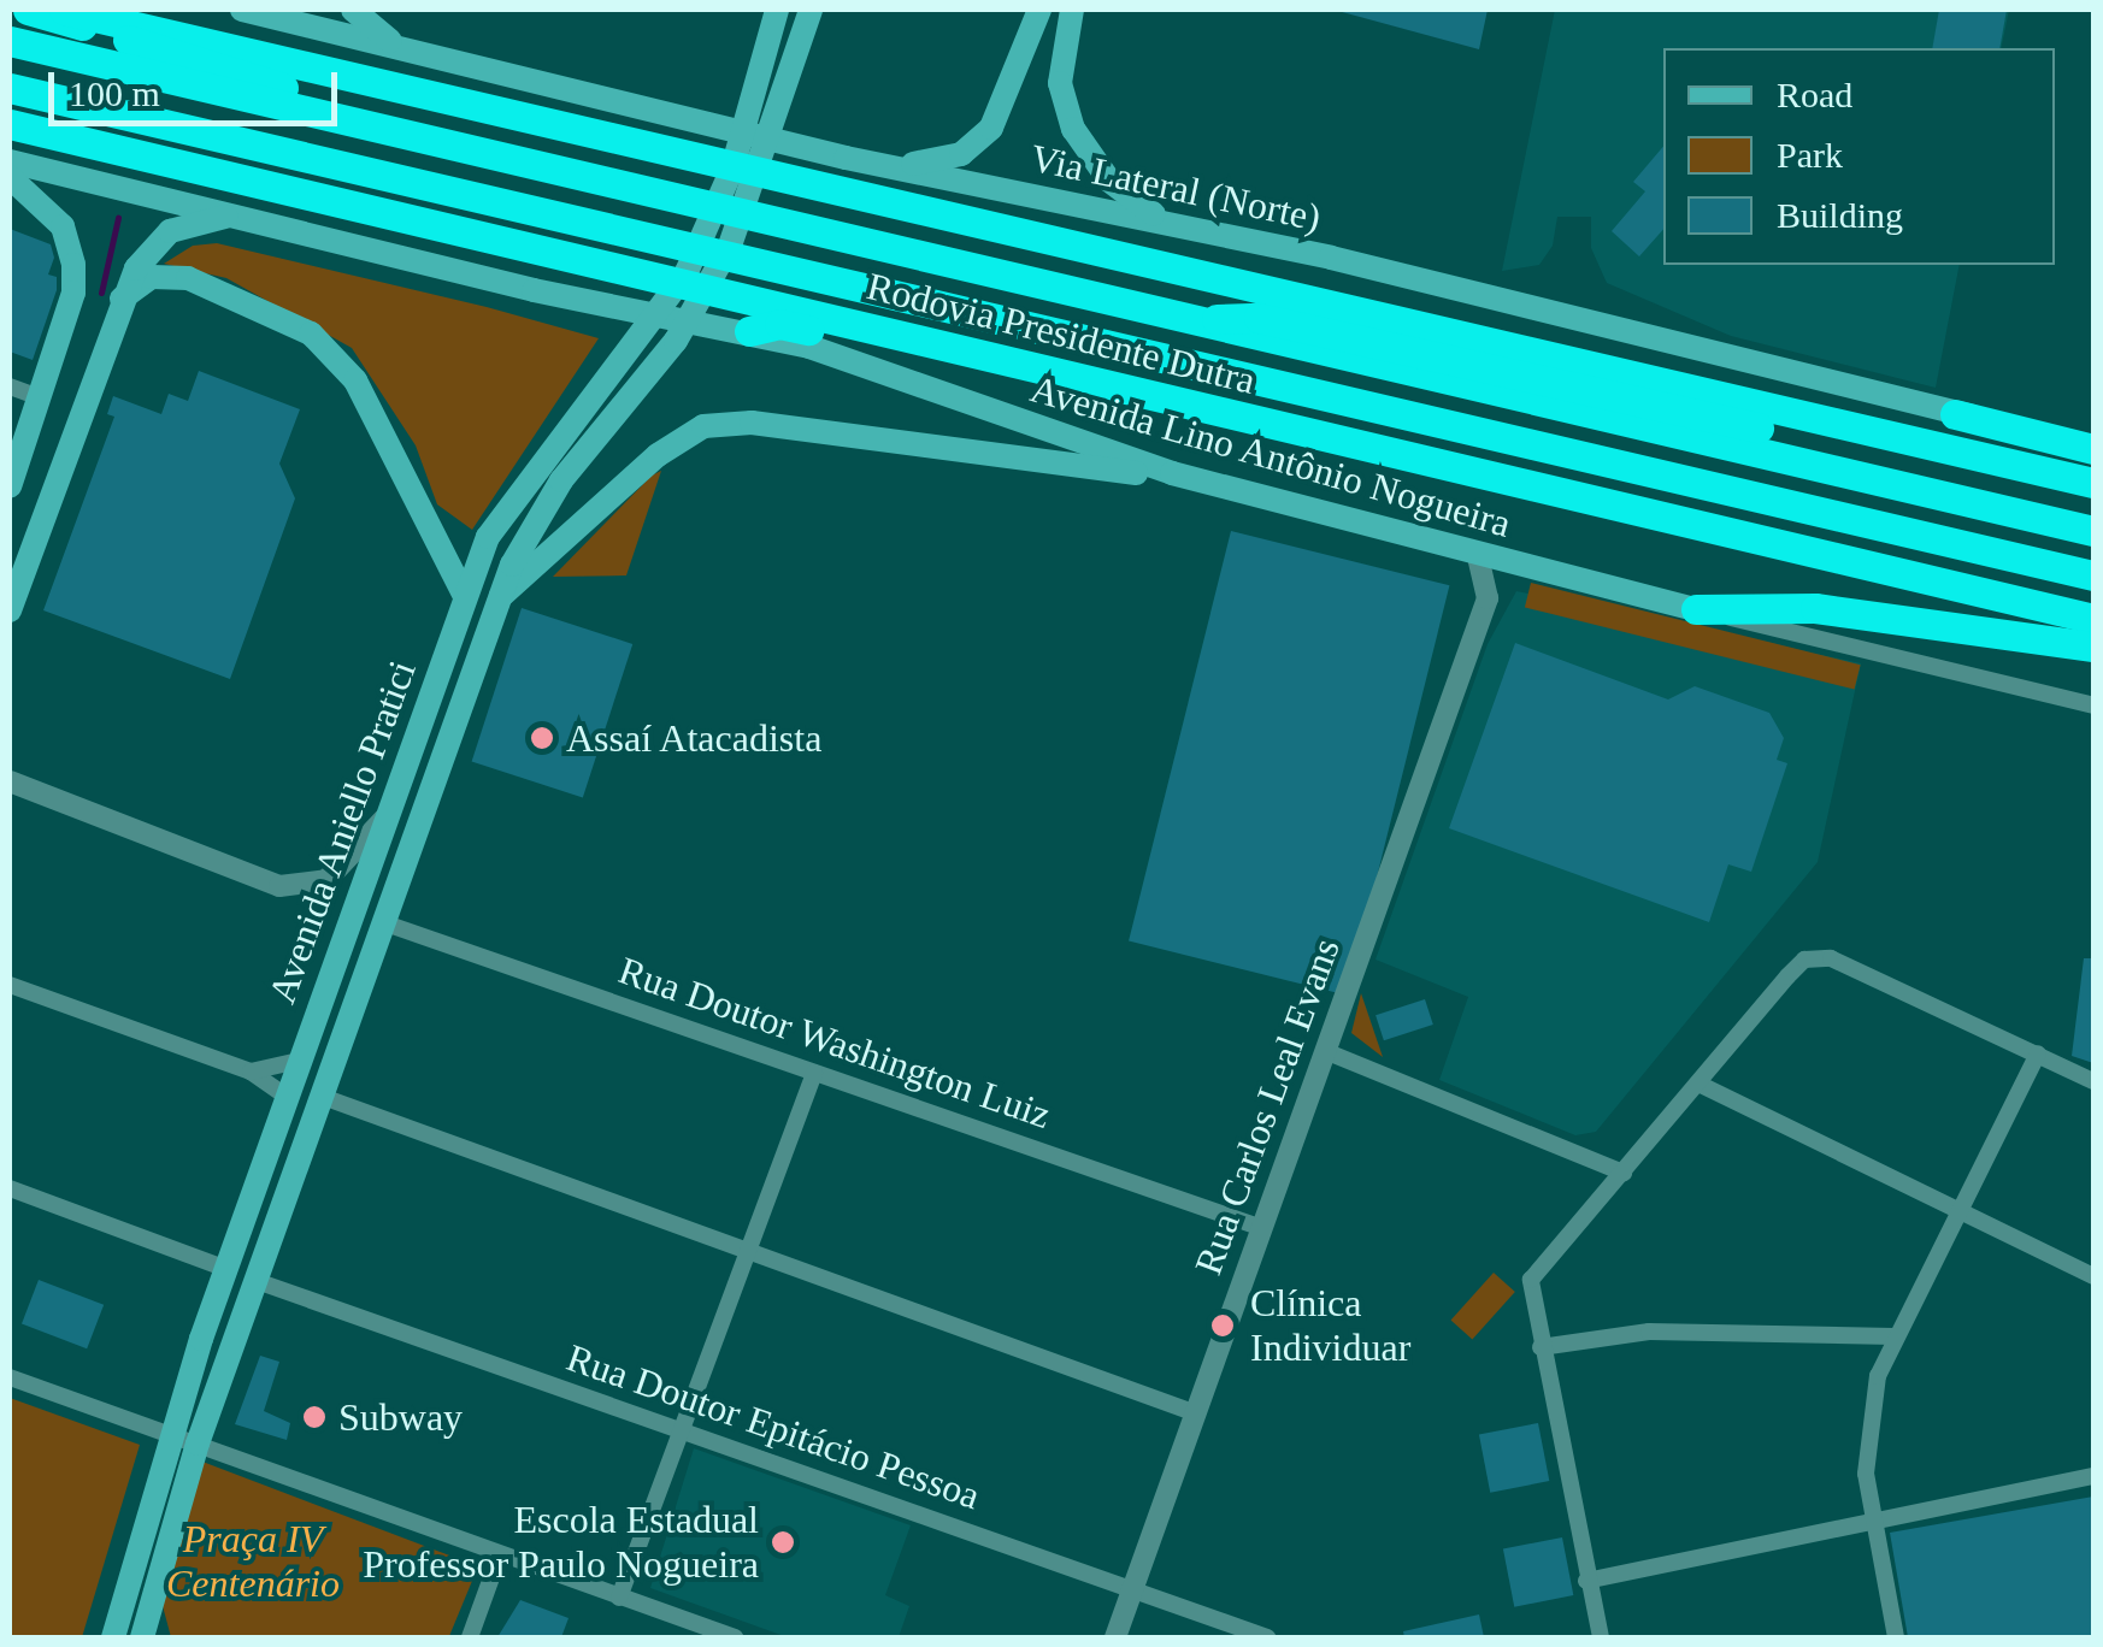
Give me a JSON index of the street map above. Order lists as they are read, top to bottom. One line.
{"streets":{"highway":["Rodovia Presidente Dutra"],"main road":["Via Lateral (Norte)","Avenida Lino Antônio Nogueira","Avenida Aniello Pratici"],"street":["Rua Doutor Washington Luiz","Rua Carlos Leal Evans","Rua Doutor Epitácio Pessoa"]},"crossings":[["Avenida Aniello Pratici","Rua Doutor Washington Luiz"],["Avenida Aniello Pratici","Rua Doutor Epitácio Pessoa"],["Rua Doutor Washington Luiz","Rua Carlos Leal Evans"],["Rua Carlos Leal Evans","Rua Doutor Epitácio Pessoa"]],"parks":["Praça IV Centenário"],"places":["Assaí Atacadista","Clínica Individuar","Subway","Escola Estadual Professor Paulo Nogueira"],"legend":["Road","Park","Building"],"scale_bar":"100 m"}
